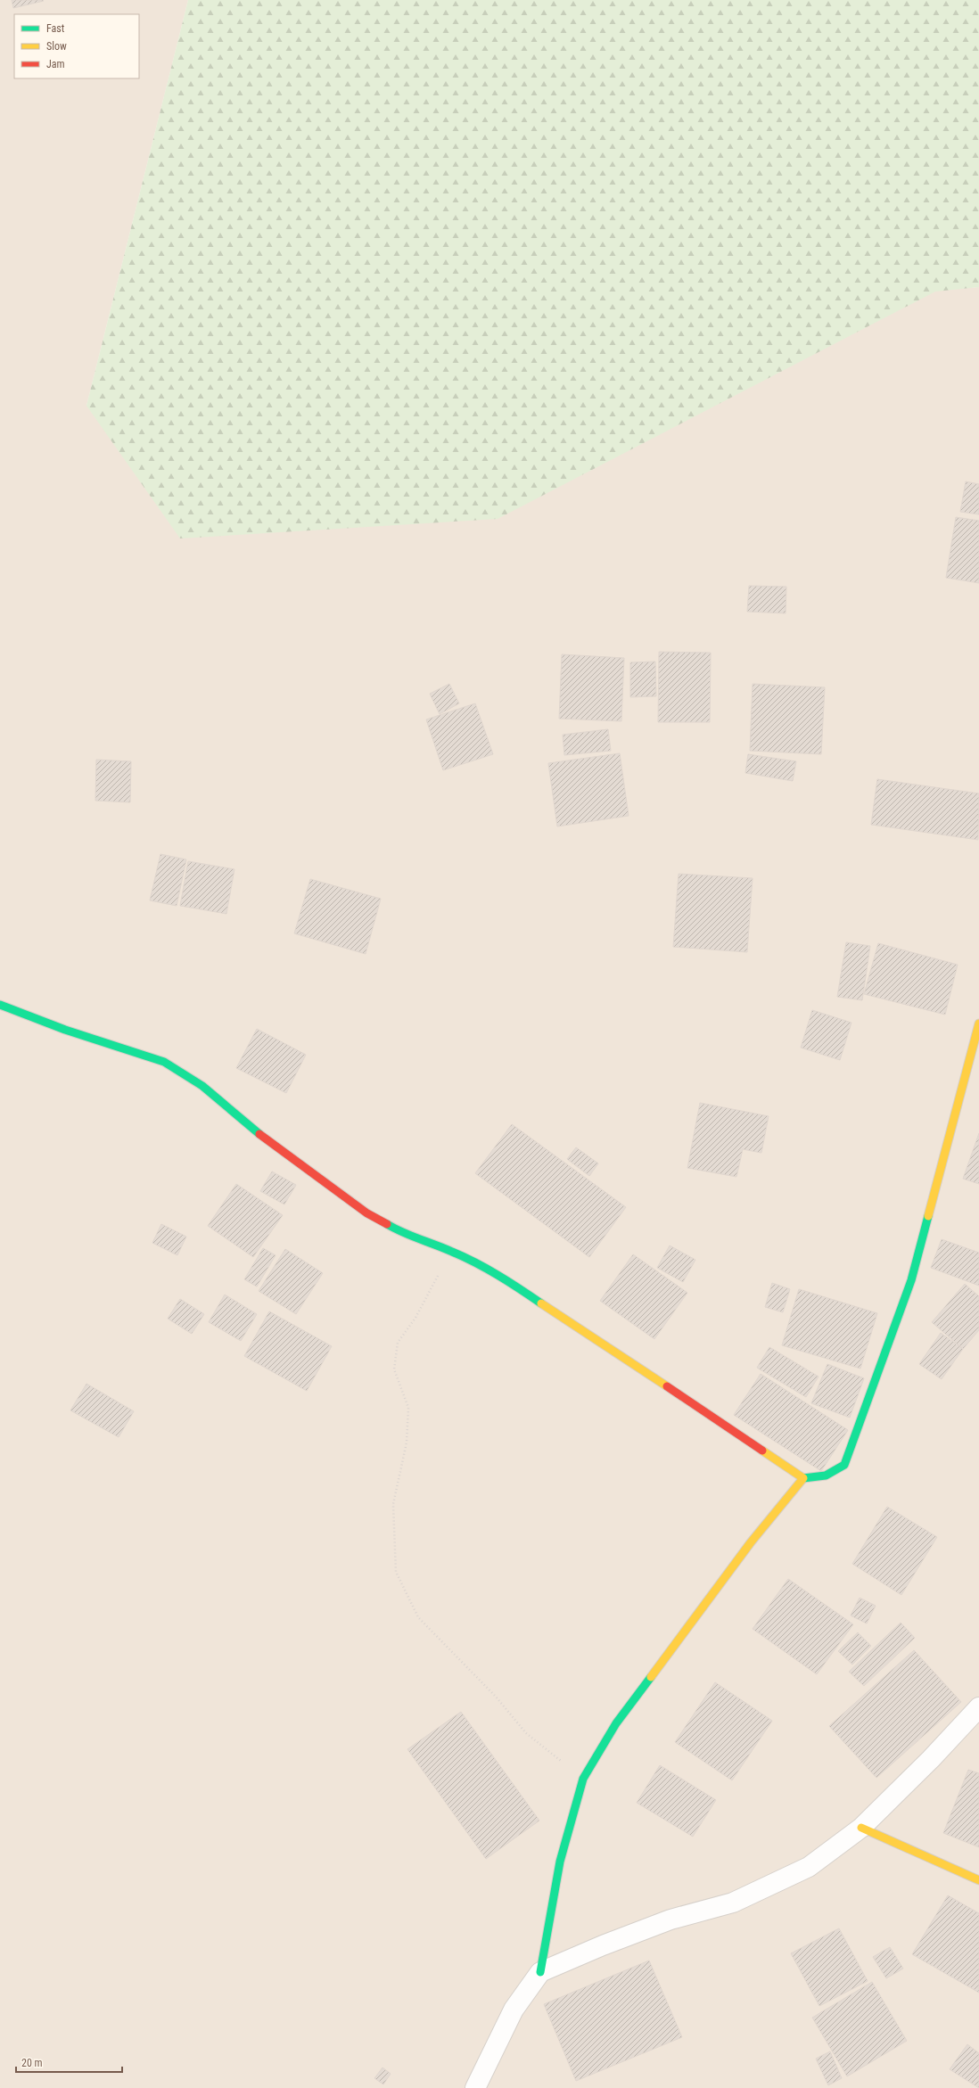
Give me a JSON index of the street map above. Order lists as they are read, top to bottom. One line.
{"legend":["Fast","Slow","Jam"],"scale_bar":"20 m"}
